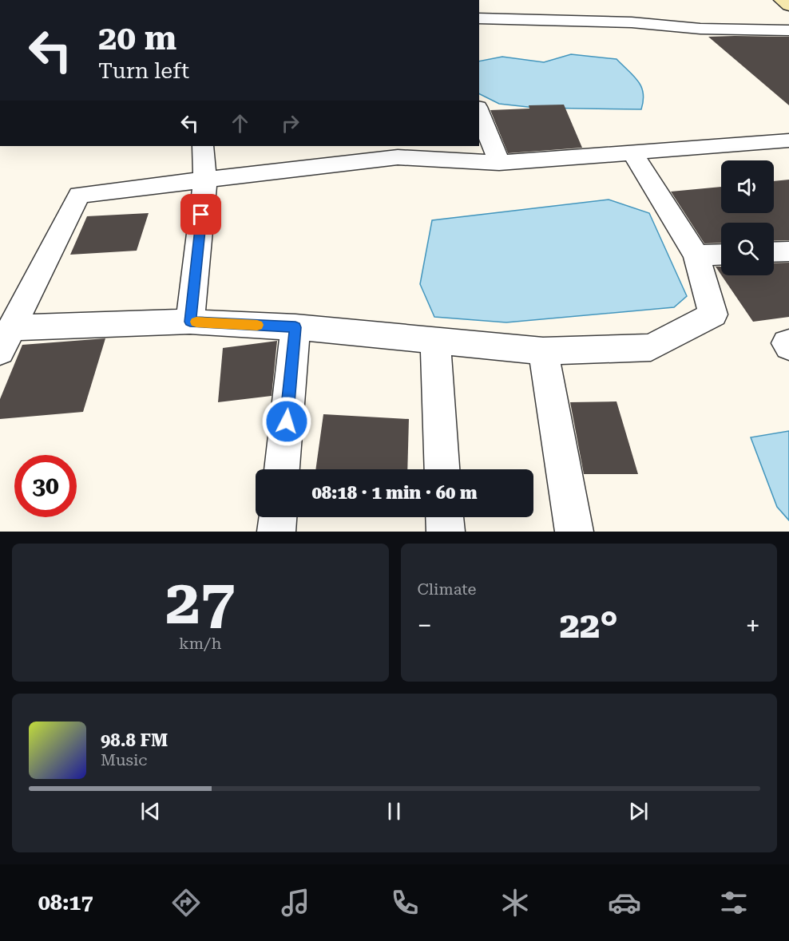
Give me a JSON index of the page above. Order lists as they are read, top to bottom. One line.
{"page":{"turn":["20 m","Turn left"],"limit":"30","trip":"08:18 · 1 min · 60 m","tile":[["27","km/h"],"Climate"],"heat":["−","22°","+"],"song":["98.8 FM","Music"],"tabs":"08:17"}}
